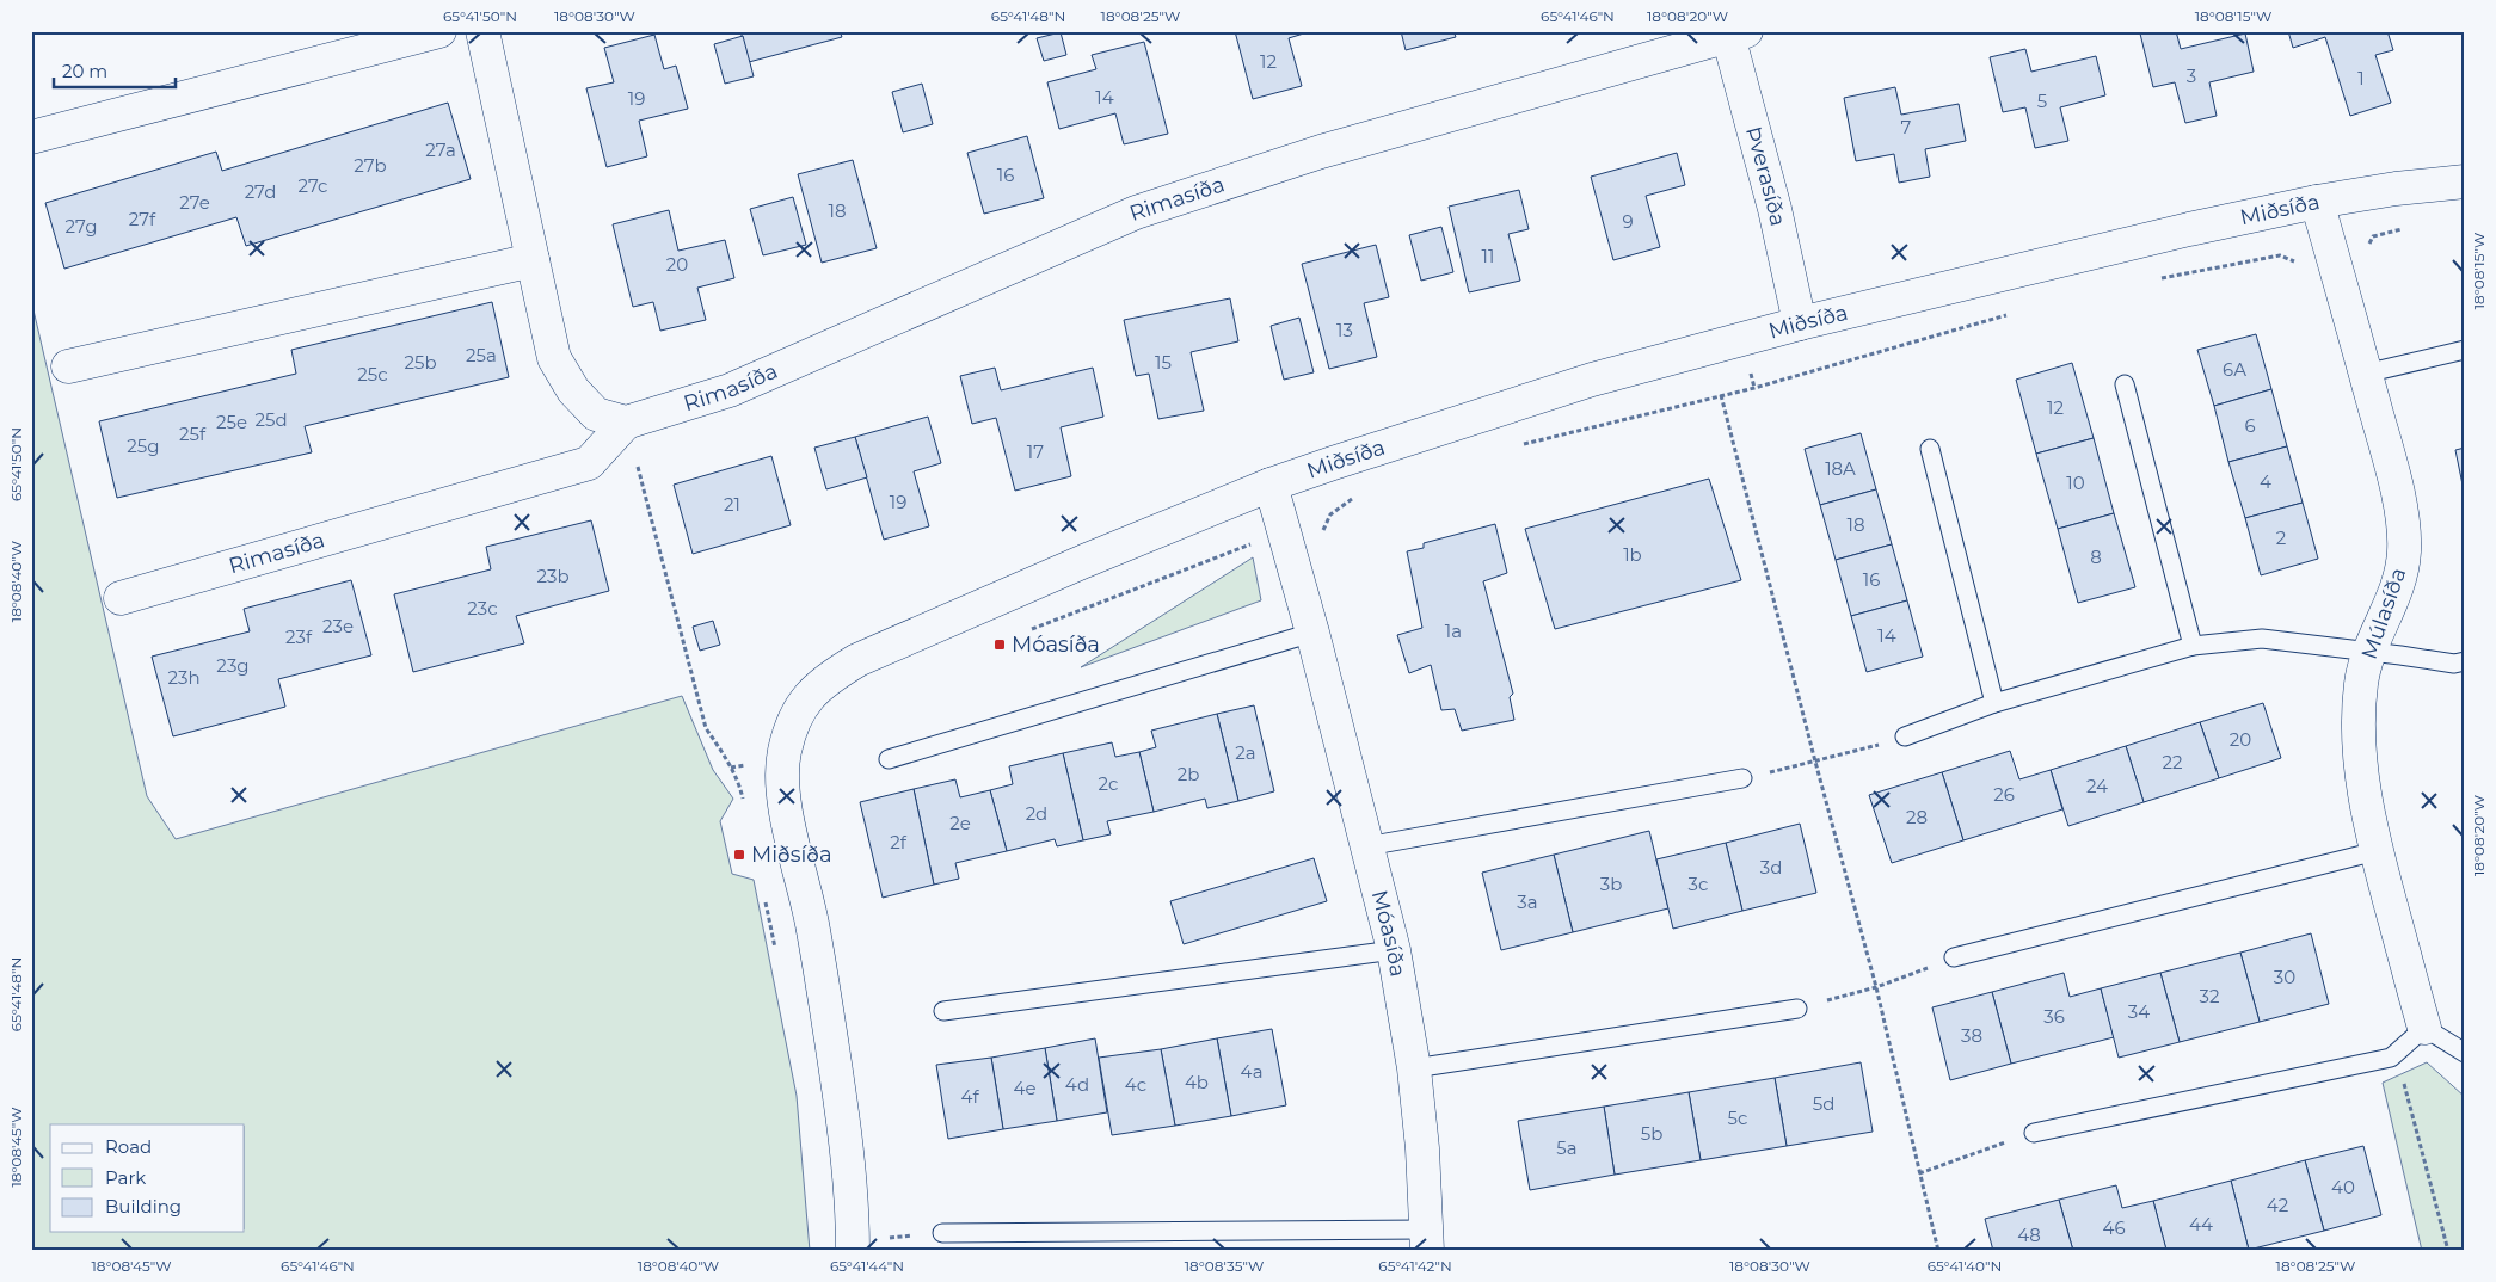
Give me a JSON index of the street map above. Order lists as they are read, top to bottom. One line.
{"streets":{"street":["Þverasíða","Rimasíða","Miðsíða","Múlasíða","Móasíða"]},"crossings":[["Þverasíða","Rimasíða"],["Þverasíða","Miðsíða"],["Miðsíða","Múlasíða"],["Miðsíða","Móasíða"]],"places":{"transit":["Móasíða","Miðsíða"]},"house_numbers":["12","3","1","14","19","5","7","27a","27b","16","27c","27d","27e","18","27f","9","27g","11","20","13","25a","25b","15","6A","25c","12","25d","25e","6","25f","25g","17","18A","4","10","19","21","18","2","1b","8","23b","16","23c","23e","1a","14","23f","23g","23h","20","2a","22","2b","2c","24","26","2d","28","2e","2f","3d","3b","3c","3a","30","32","34","36","38","4a","4b","4d","4c","4e","4f","5d","5c","5b","5a","40","42","44","46","48"],"legend":["Road","Park","Building"],"scale_bar":"20 m","coordinates":["65°41'50\"N","18°08'30\"W","65°41'48\"N","18°08'25\"W","65°41'46\"N","18°08'20\"W","18°08'15\"W","18°08'40\"W","18°08'45\"W","65°41'44\"N","18°08'35\"W","65°41'42\"N","65°41'40\"N"]}
